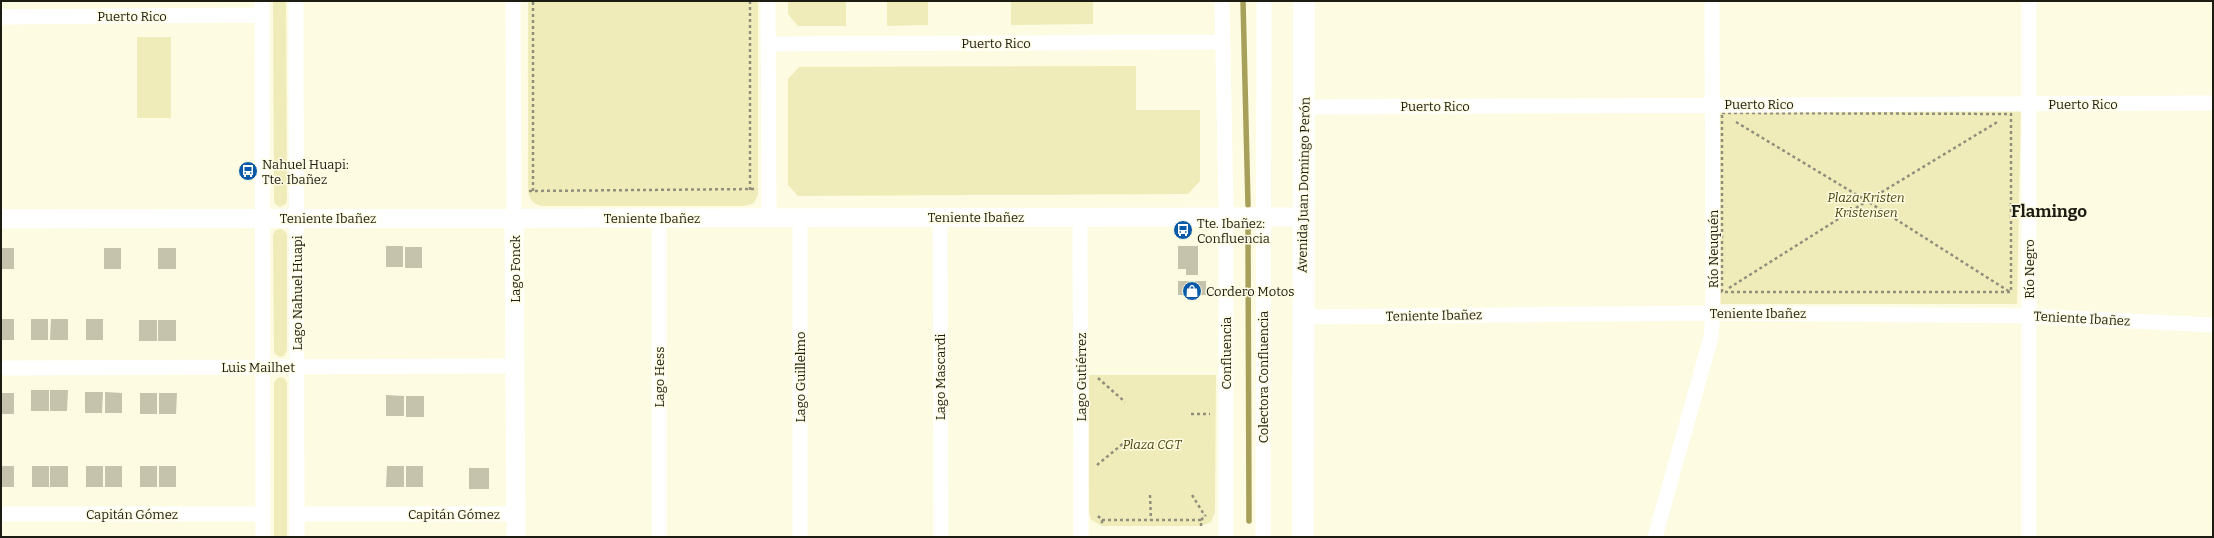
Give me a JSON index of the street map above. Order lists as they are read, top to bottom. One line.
{"streets":{"main road":["Avenida Juan Domingo Perón"],"street":["Puerto Rico","Teniente Ibañez","Río Neuquén","Lago Fonck","Río Negro","Lago Nahuel Huapi","Confluencia","Luis Mailhet","Lago Hess","Lago Guillelmo","Lago Mascardi","Lago Gutiérrez","Colectora Confluencia","Capitán Gómez"]},"crossings":[["Puerto Rico","Avenida Juan Domingo Perón"],["Puerto Rico","Río Neuquén"],["Puerto Rico","Río Negro"],["Puerto Rico","Confluencia"],["Avenida Juan Domingo Perón","Teniente Ibañez"],["Teniente Ibañez","Río Neuquén"],["Teniente Ibañez","Lago Fonck"],["Teniente Ibañez","Río Negro"],["Teniente Ibañez","Lago Nahuel Huapi"],["Teniente Ibañez","Confluencia"],["Teniente Ibañez","Lago Hess"],["Teniente Ibañez","Lago Guillelmo"],["Teniente Ibañez","Lago Mascardi"],["Teniente Ibañez","Lago Gutiérrez"],["Teniente Ibañez","Colectora Confluencia"],["Lago Fonck","Luis Mailhet"],["Lago Fonck","Capitán Gómez"],["Lago Nahuel Huapi","Luis Mailhet"],["Lago Nahuel Huapi","Capitán Gómez"]],"districts":["Flamingo"],"parks":["Plaza Kristen Kristensen","Plaza CGT"],"places":{"bus stop":["Nahuel Huapi: Tte. Ibañez","Tte. Ibañez: Confluencia"],"shop":["Cordero Motos"]}}
